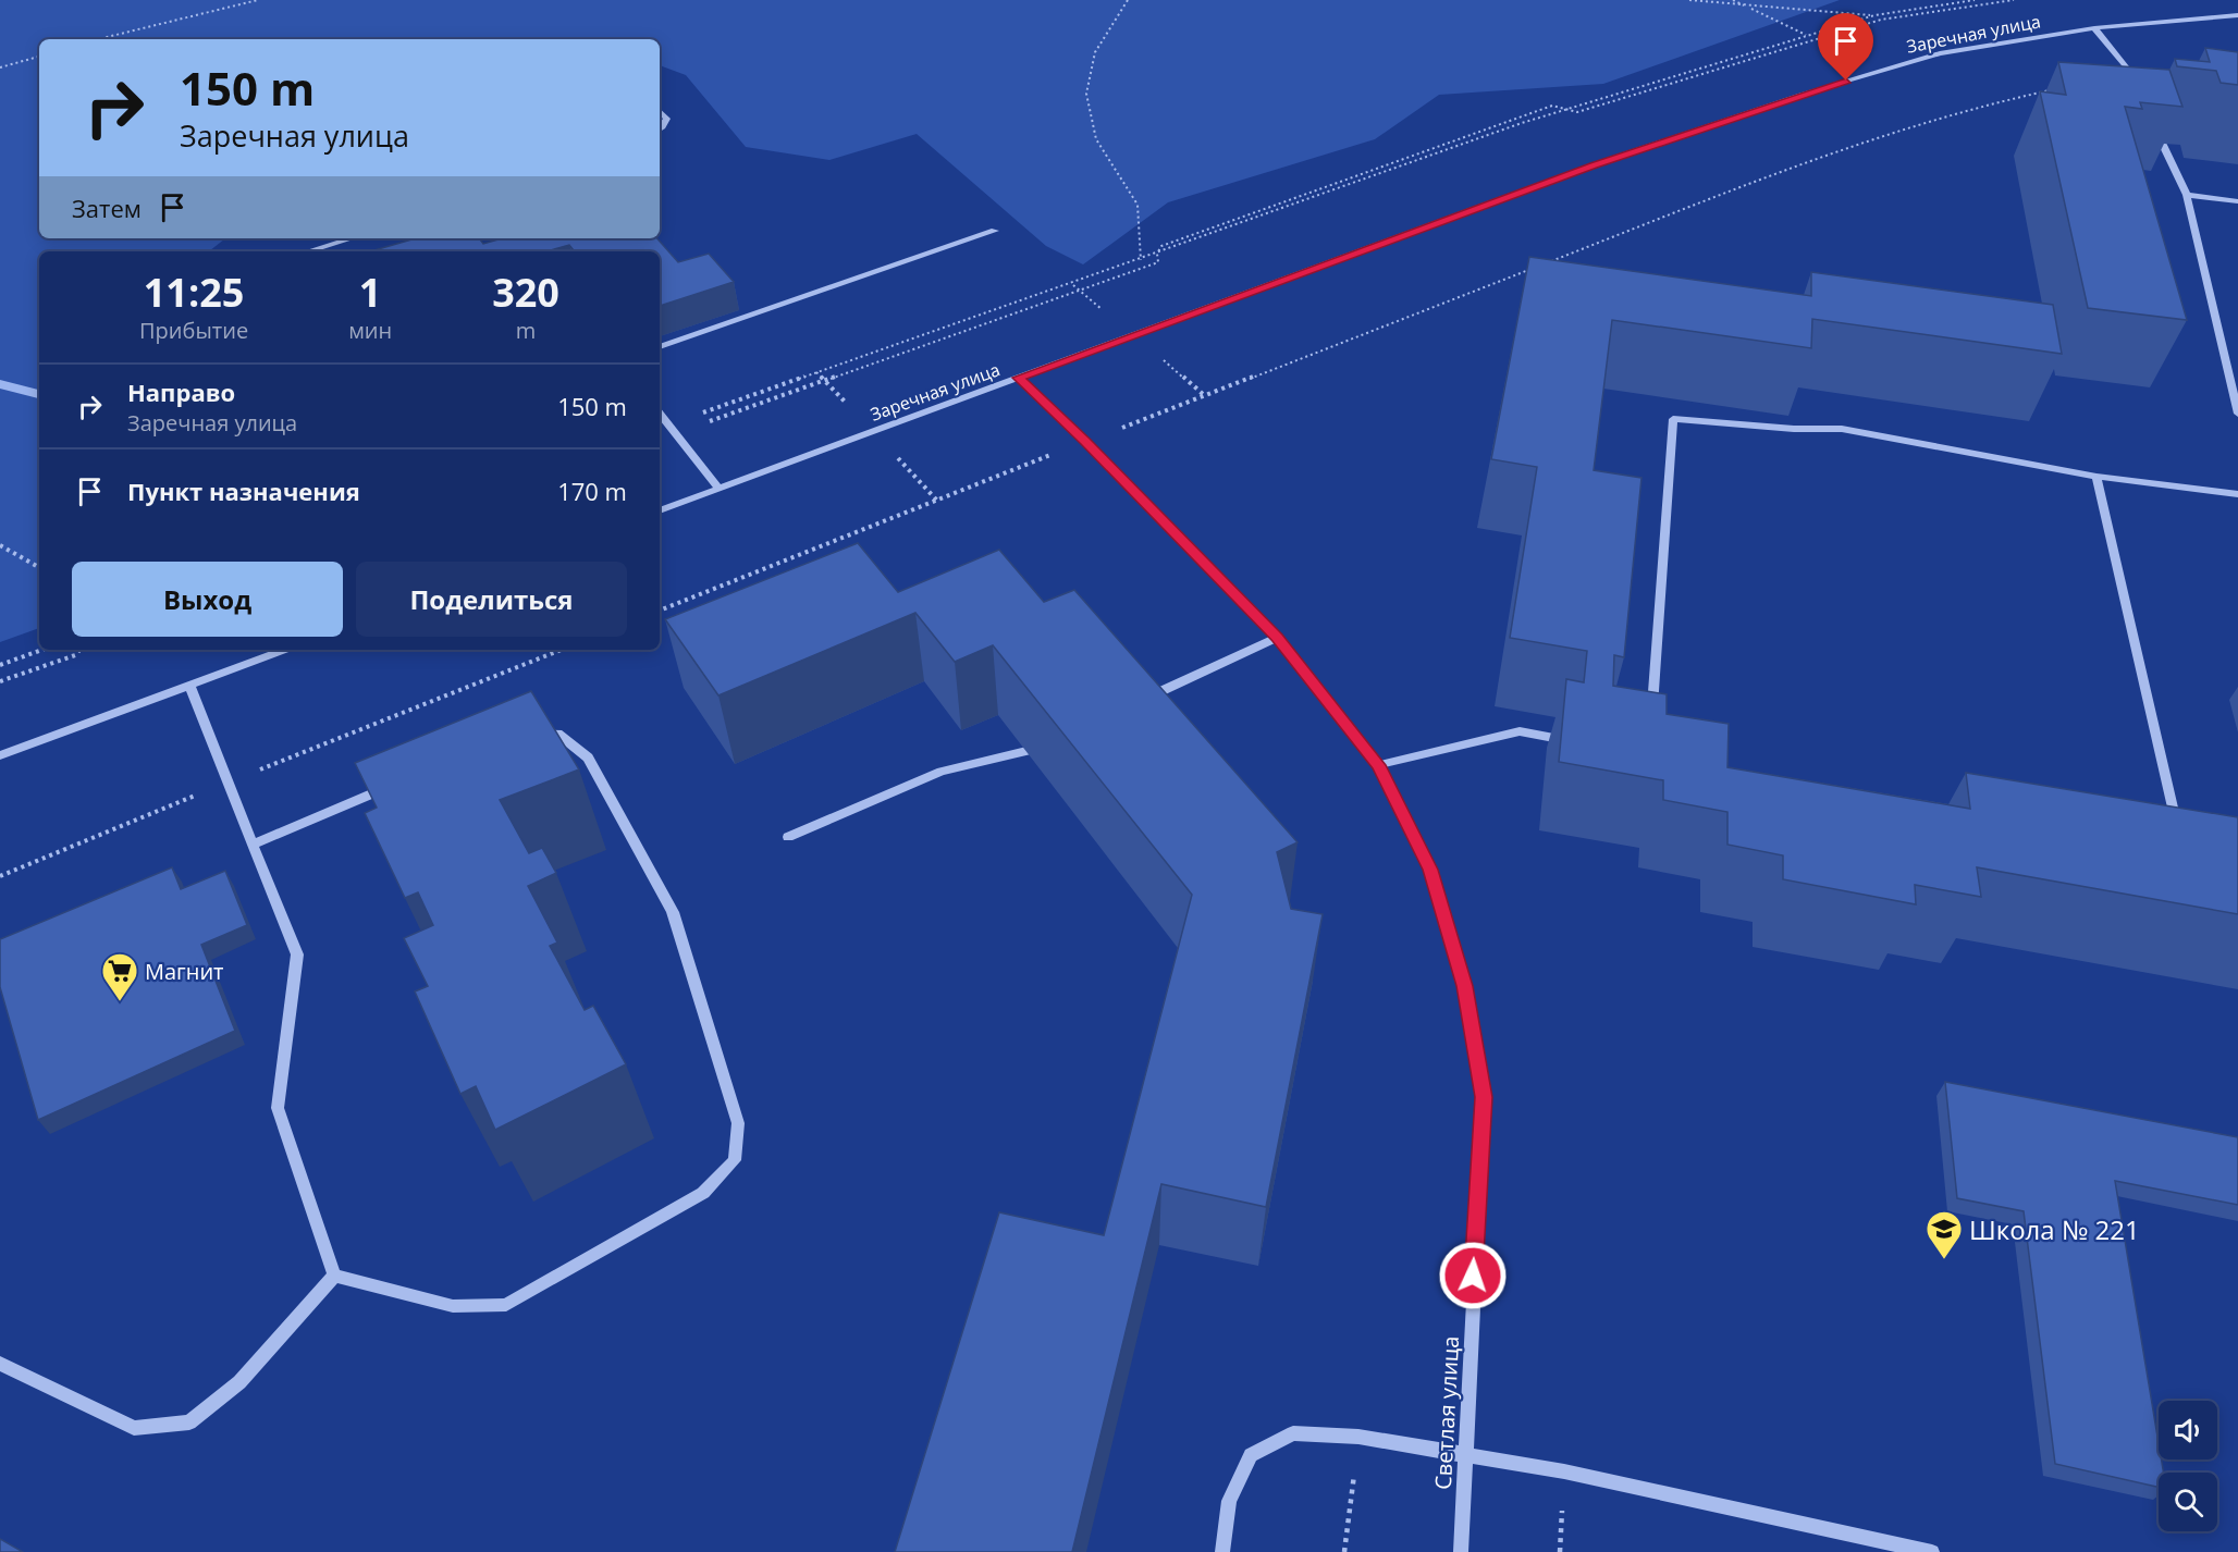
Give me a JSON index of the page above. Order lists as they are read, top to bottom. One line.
{"streets":{"street":["Заречная улица","Светлая улица"]},"crossings":[["Заречная улица","Светлая улица"]],"places":{"supermarket":["Магнит"],"school or university":["Школа № 221"]},"page":{"turn":["150 m","Заречная улица"],"then":"Затем","eta":["11:25","Прибытие","1","мин","320","m"],"list":[{"name":"Направо","note":"Заречная улица","value":"150 m"},{"name":"Пункт назначения","value":"170 m"}],"buttons":["Выход","Поделиться"]}}
